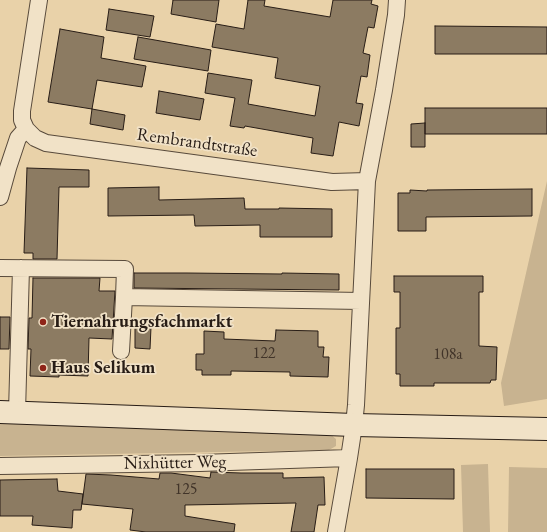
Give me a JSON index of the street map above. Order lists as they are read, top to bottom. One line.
{"streets":{"street":["Rembrandtstraße","Nixhütter Weg"]},"places":["Tiernahrungsfachmarkt","Haus Selikum"],"house_numbers":["122","108a","125"]}
